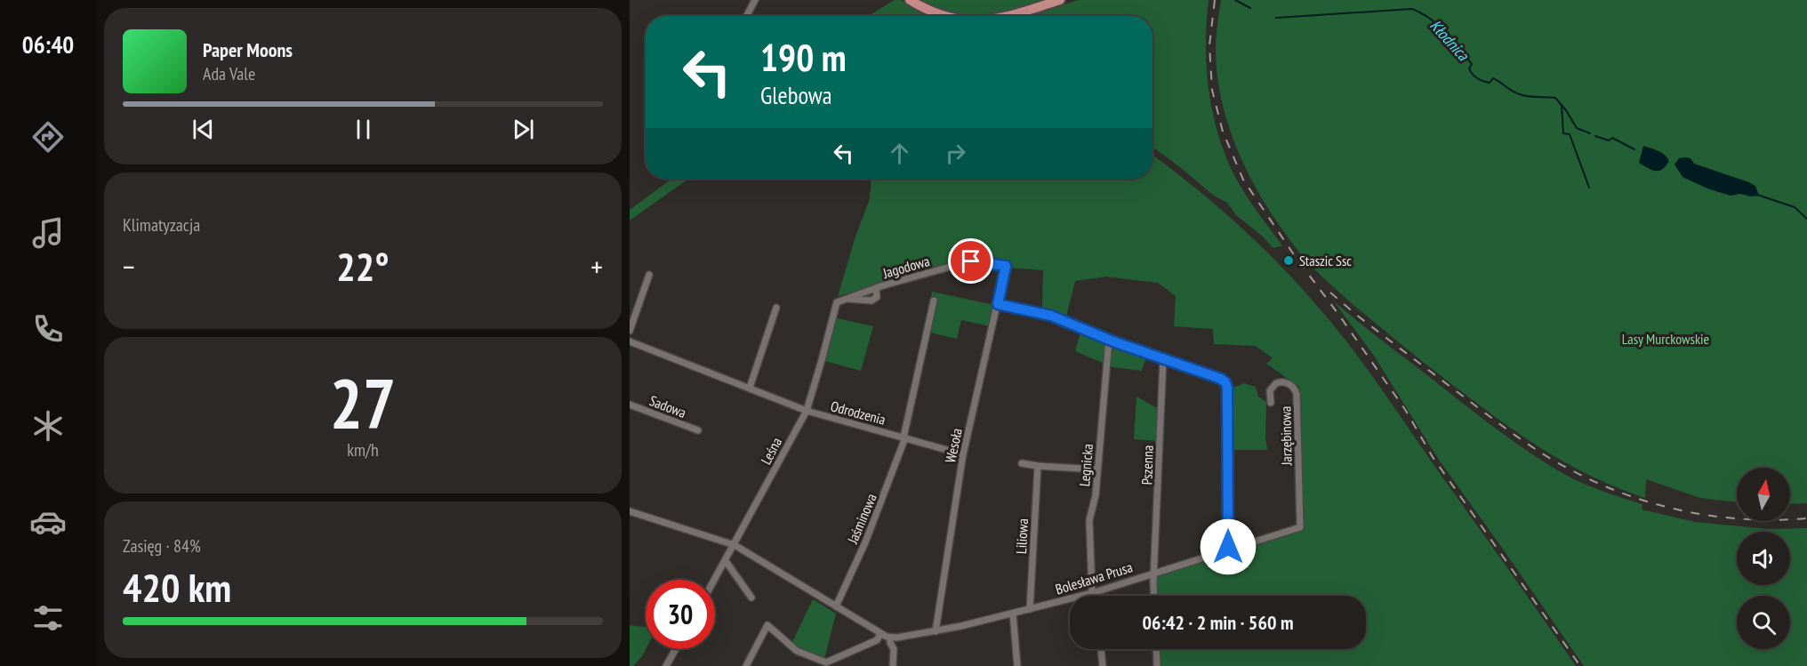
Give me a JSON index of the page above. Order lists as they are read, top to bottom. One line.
{"streets":{"street":["Jagodowa","Sadowa","Odrodzenia","Jarzębinowa","Wesoła","Leśna","Legnicka","Pszenna","Jaśminowa","Liliowa","Bolesława Prusa"]},"crossings":[["Jagodowa","Wesoła"],["Jagodowa","Leśna"],["Odrodzenia","Wesoła"],["Odrodzenia","Leśna"],["Odrodzenia","Jaśminowa"],["Jarzębinowa","Bolesława Prusa"],["Wesoła","Bolesława Prusa"],["Leśna","Bolesława Prusa"],["Legnicka","Bolesława Prusa"],["Pszenna","Bolesława Prusa"],["Jaśminowa","Bolesława Prusa"],["Liliowa","Bolesława Prusa"]],"water":["Kłodnica"],"parks":["Lasy Murckowskie"],"places":["Staszic Ssc"],"north":"top","page":{"tabs":"06:40","turn":["190 m","Glebowa"],"song":["Paper Moons","Ada Vale"],"tile":["Klimatyzacja",["27","km/h"],["Zasięg · 84%","420 km"]],"heat":["−","22°","+"],"limit":"30","trip":"06:42 · 2 min · 560 m"}}
